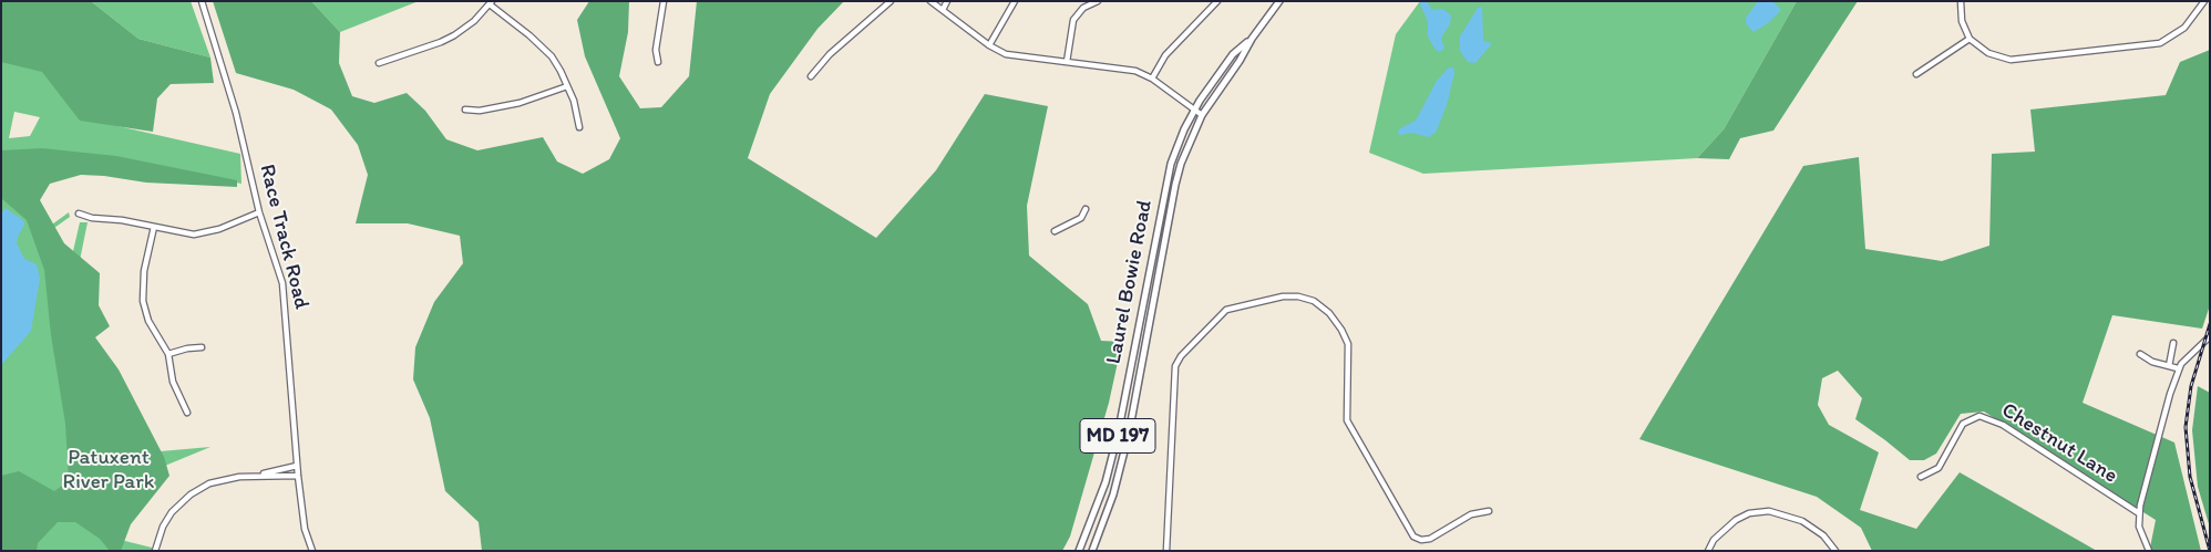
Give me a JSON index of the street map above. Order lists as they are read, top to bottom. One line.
{"streets":{"main road":["Laurel Bowie Road","MD 197"],"street":["Race Track Road","Chestnut Lane"]},"parks":["Patuxent River Park"]}
